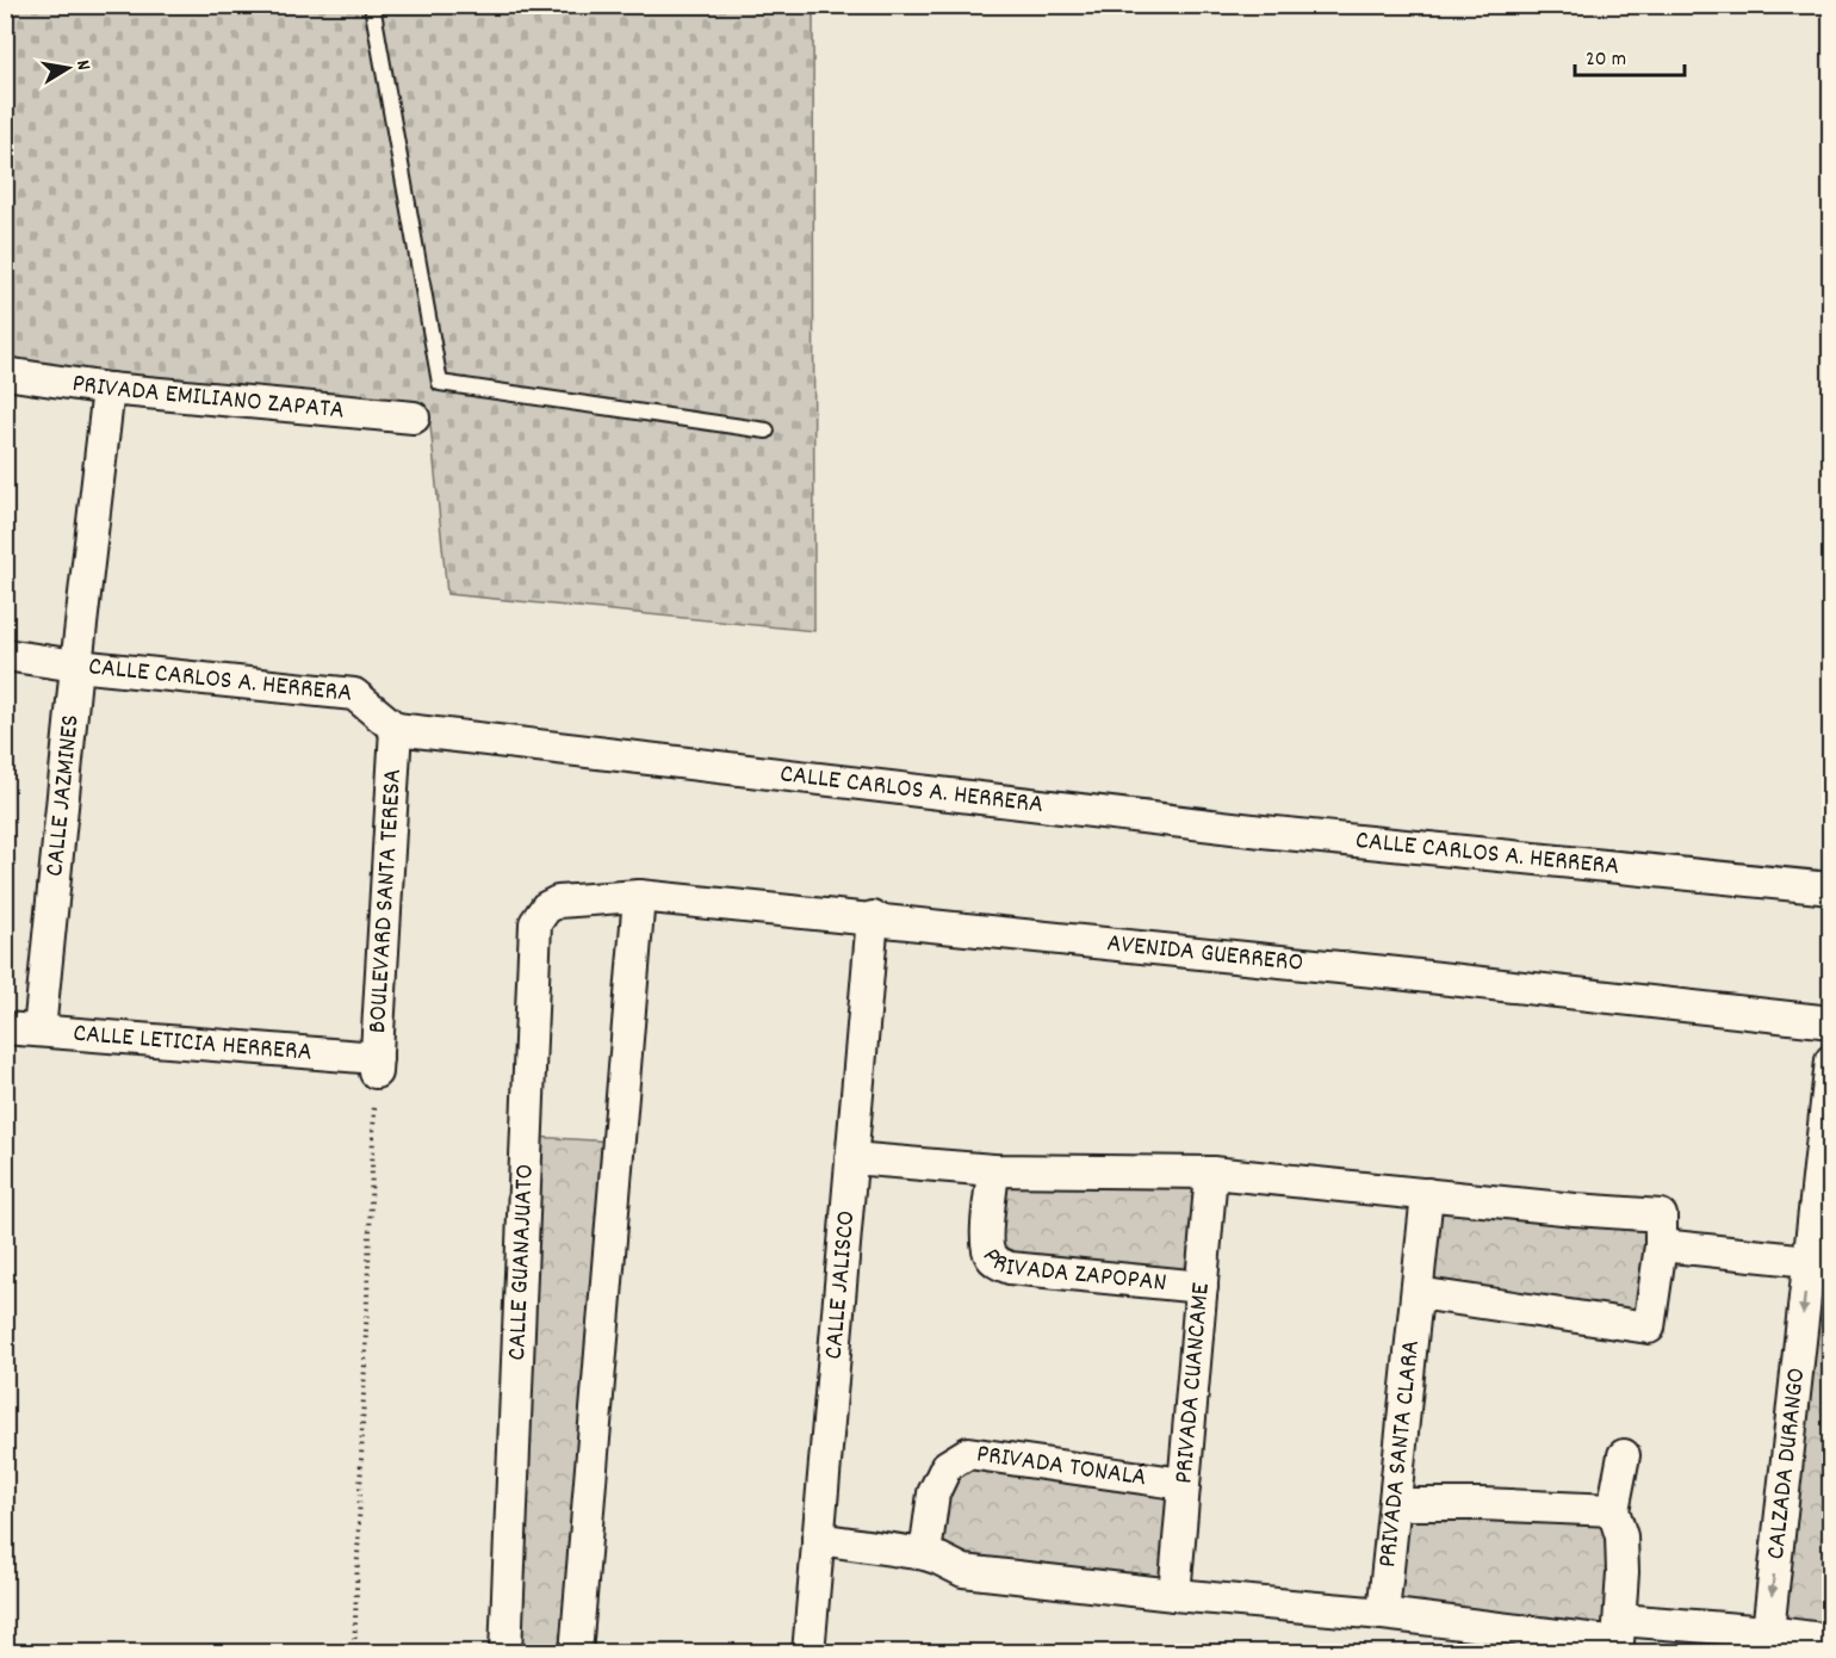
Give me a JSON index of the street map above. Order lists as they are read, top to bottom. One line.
{"streets":{"street":["PRIVADA EMILIANO ZAPATA","CALLE CARLOS A. HERRERA","CALLE JAZMINES","BOULEVARD SANTA TERESA","AVENIDA GUERRERO","CALLE LETICIA HERRERA","PRIVADA ZAPOPAN","CALLE GUANAJUATO","CALLE JALISCO","PRIVADA CUANCAME","PRIVADA SANTA CLARA","CALZADA DURANGO","PRIVADA TONALÁ"]},"crossings":[["PRIVADA EMILIANO ZAPATA","CALLE JAZMINES"],["CALLE CARLOS A. HERRERA","CALLE JAZMINES"],["CALLE CARLOS A. HERRERA","BOULEVARD SANTA TERESA"],["CALLE JAZMINES","CALLE LETICIA HERRERA"],["BOULEVARD SANTA TERESA","CALLE LETICIA HERRERA"],["AVENIDA GUERRERO","CALLE GUANAJUATO"],["AVENIDA GUERRERO","CALLE JALISCO"],["PRIVADA ZAPOPAN","PRIVADA CUANCAME"],["PRIVADA CUANCAME","PRIVADA TONALÁ"]],"scale_bar":"20 m","north":"right"}
